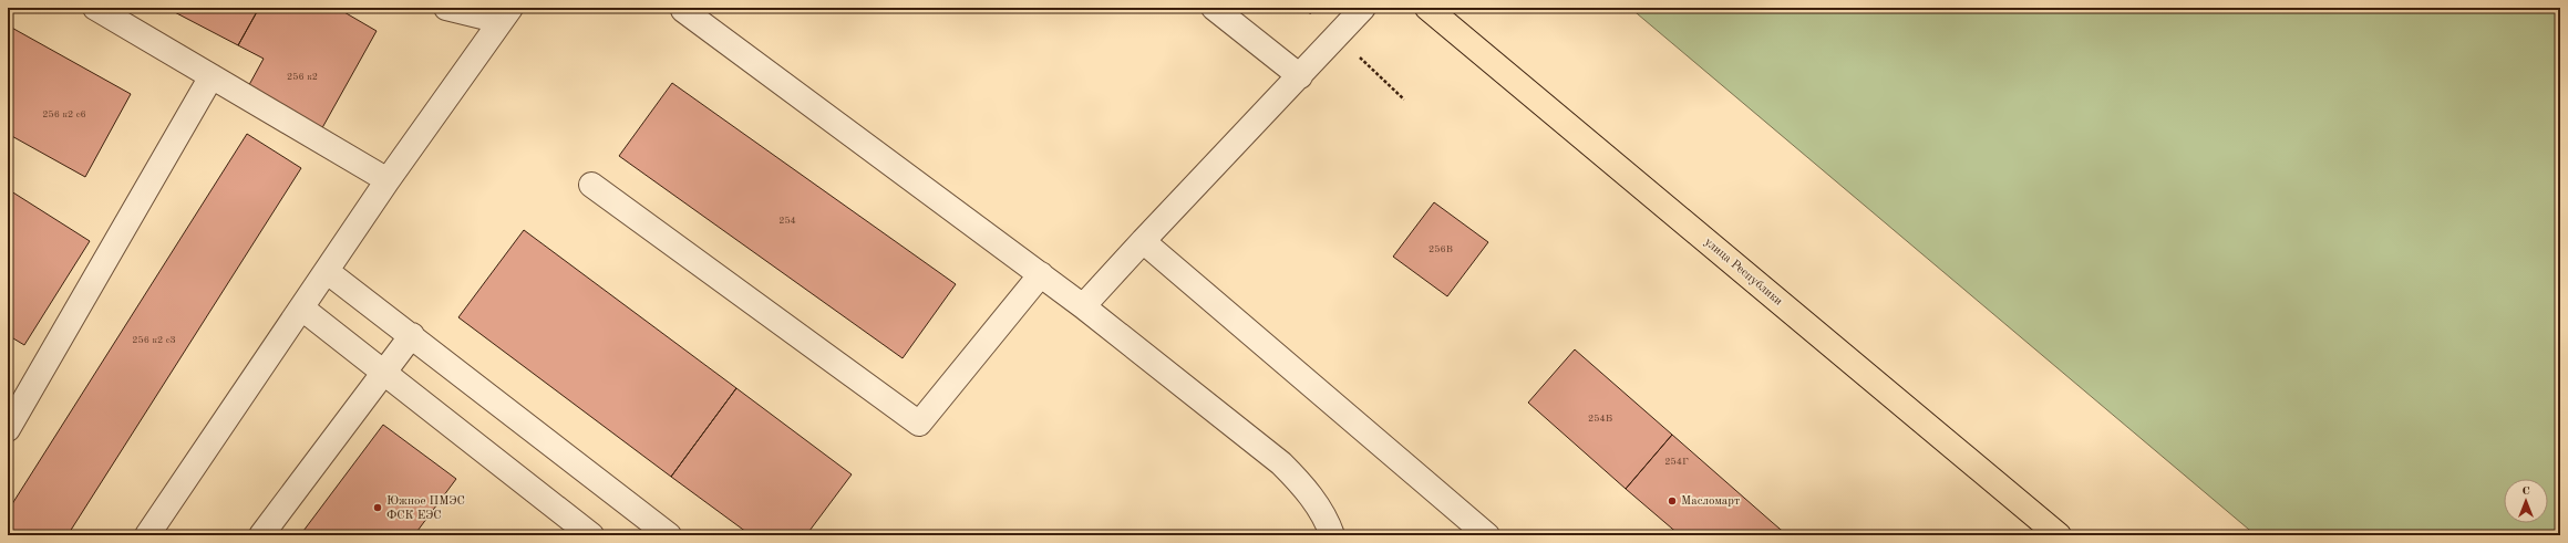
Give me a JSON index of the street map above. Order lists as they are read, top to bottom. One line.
{"streets":{"main road":["улица Республики"]},"places":["Масломарт","Южное ПМЭС ФСК ЕЭС"],"house_numbers":["256 к2","256 к2 с6","254","256В","256 к2 с3","254Б","254Г"],"north":"top"}
